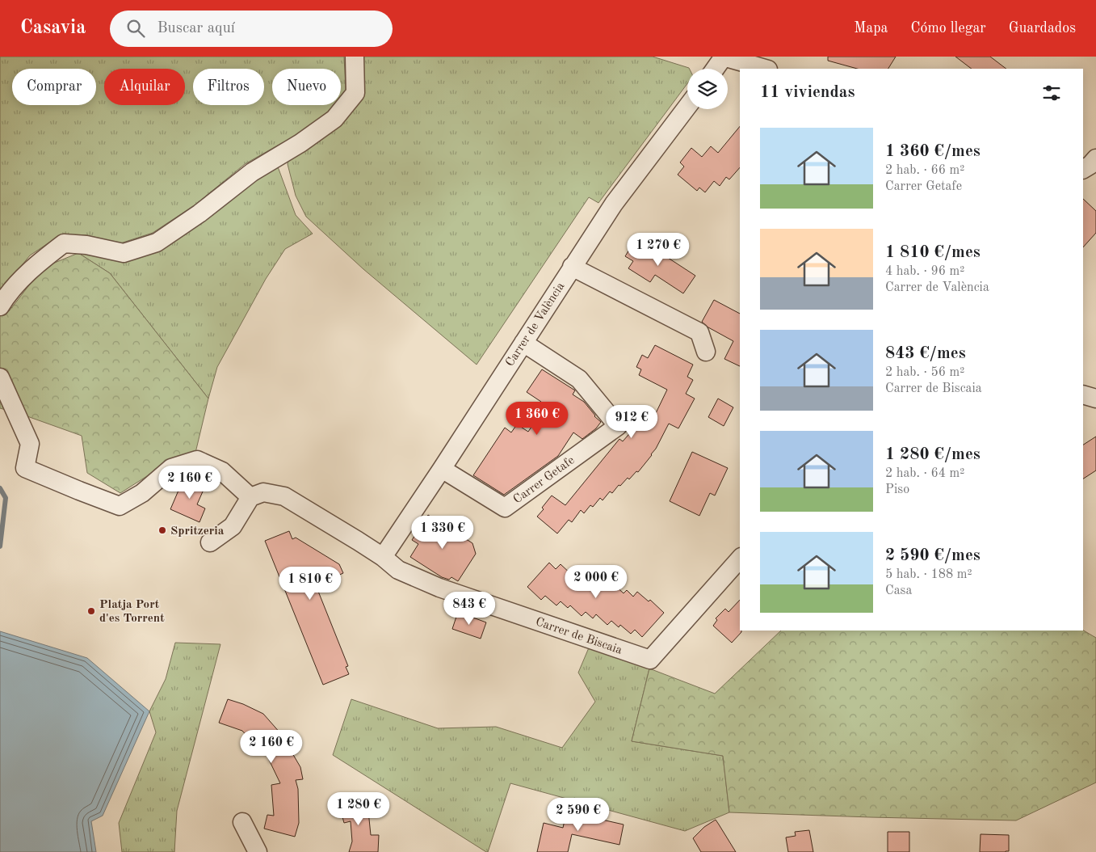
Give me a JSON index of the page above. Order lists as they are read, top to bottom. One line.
{"streets":{"street":["Carrer de València","Carrer Getafe","Carrer de Biscaia"]},"crossings":[["Carrer de València","Carrer Getafe"],["Carrer de València","Carrer de Biscaia"]],"places":["Spritzeria","Platja Port d'es Torrent"],"page":{"header":"Casavia","search":"Buscar aquí","nav":["Mapa","Cómo llegar","Guardados"],"chip":["Comprar","Alquilar","Filtros","Nuevo"],"heading":"11 viviendas","list":[{"name":"1 360 €/mes","note":"2 hab. · 66 m² · Carrer Getafe"},{"name":"1 810 €/mes","note":"4 hab. · 96 m² · Carrer de València"},{"name":"843 €/mes","note":"2 hab. · 56 m² · Carrer de Biscaia"},{"name":"1 280 €/mes","note":"2 hab. · 64 m² · Piso"},{"name":"2 590 €/mes","note":"5 hab. · 188 m² · Casa"}],"price":["1 270 €","1 360 €","912 €","2 160 €","1 330 €","2 000 €","1 810 €","843 €","2 160 €","1 280 €","2 590 €"]}}
